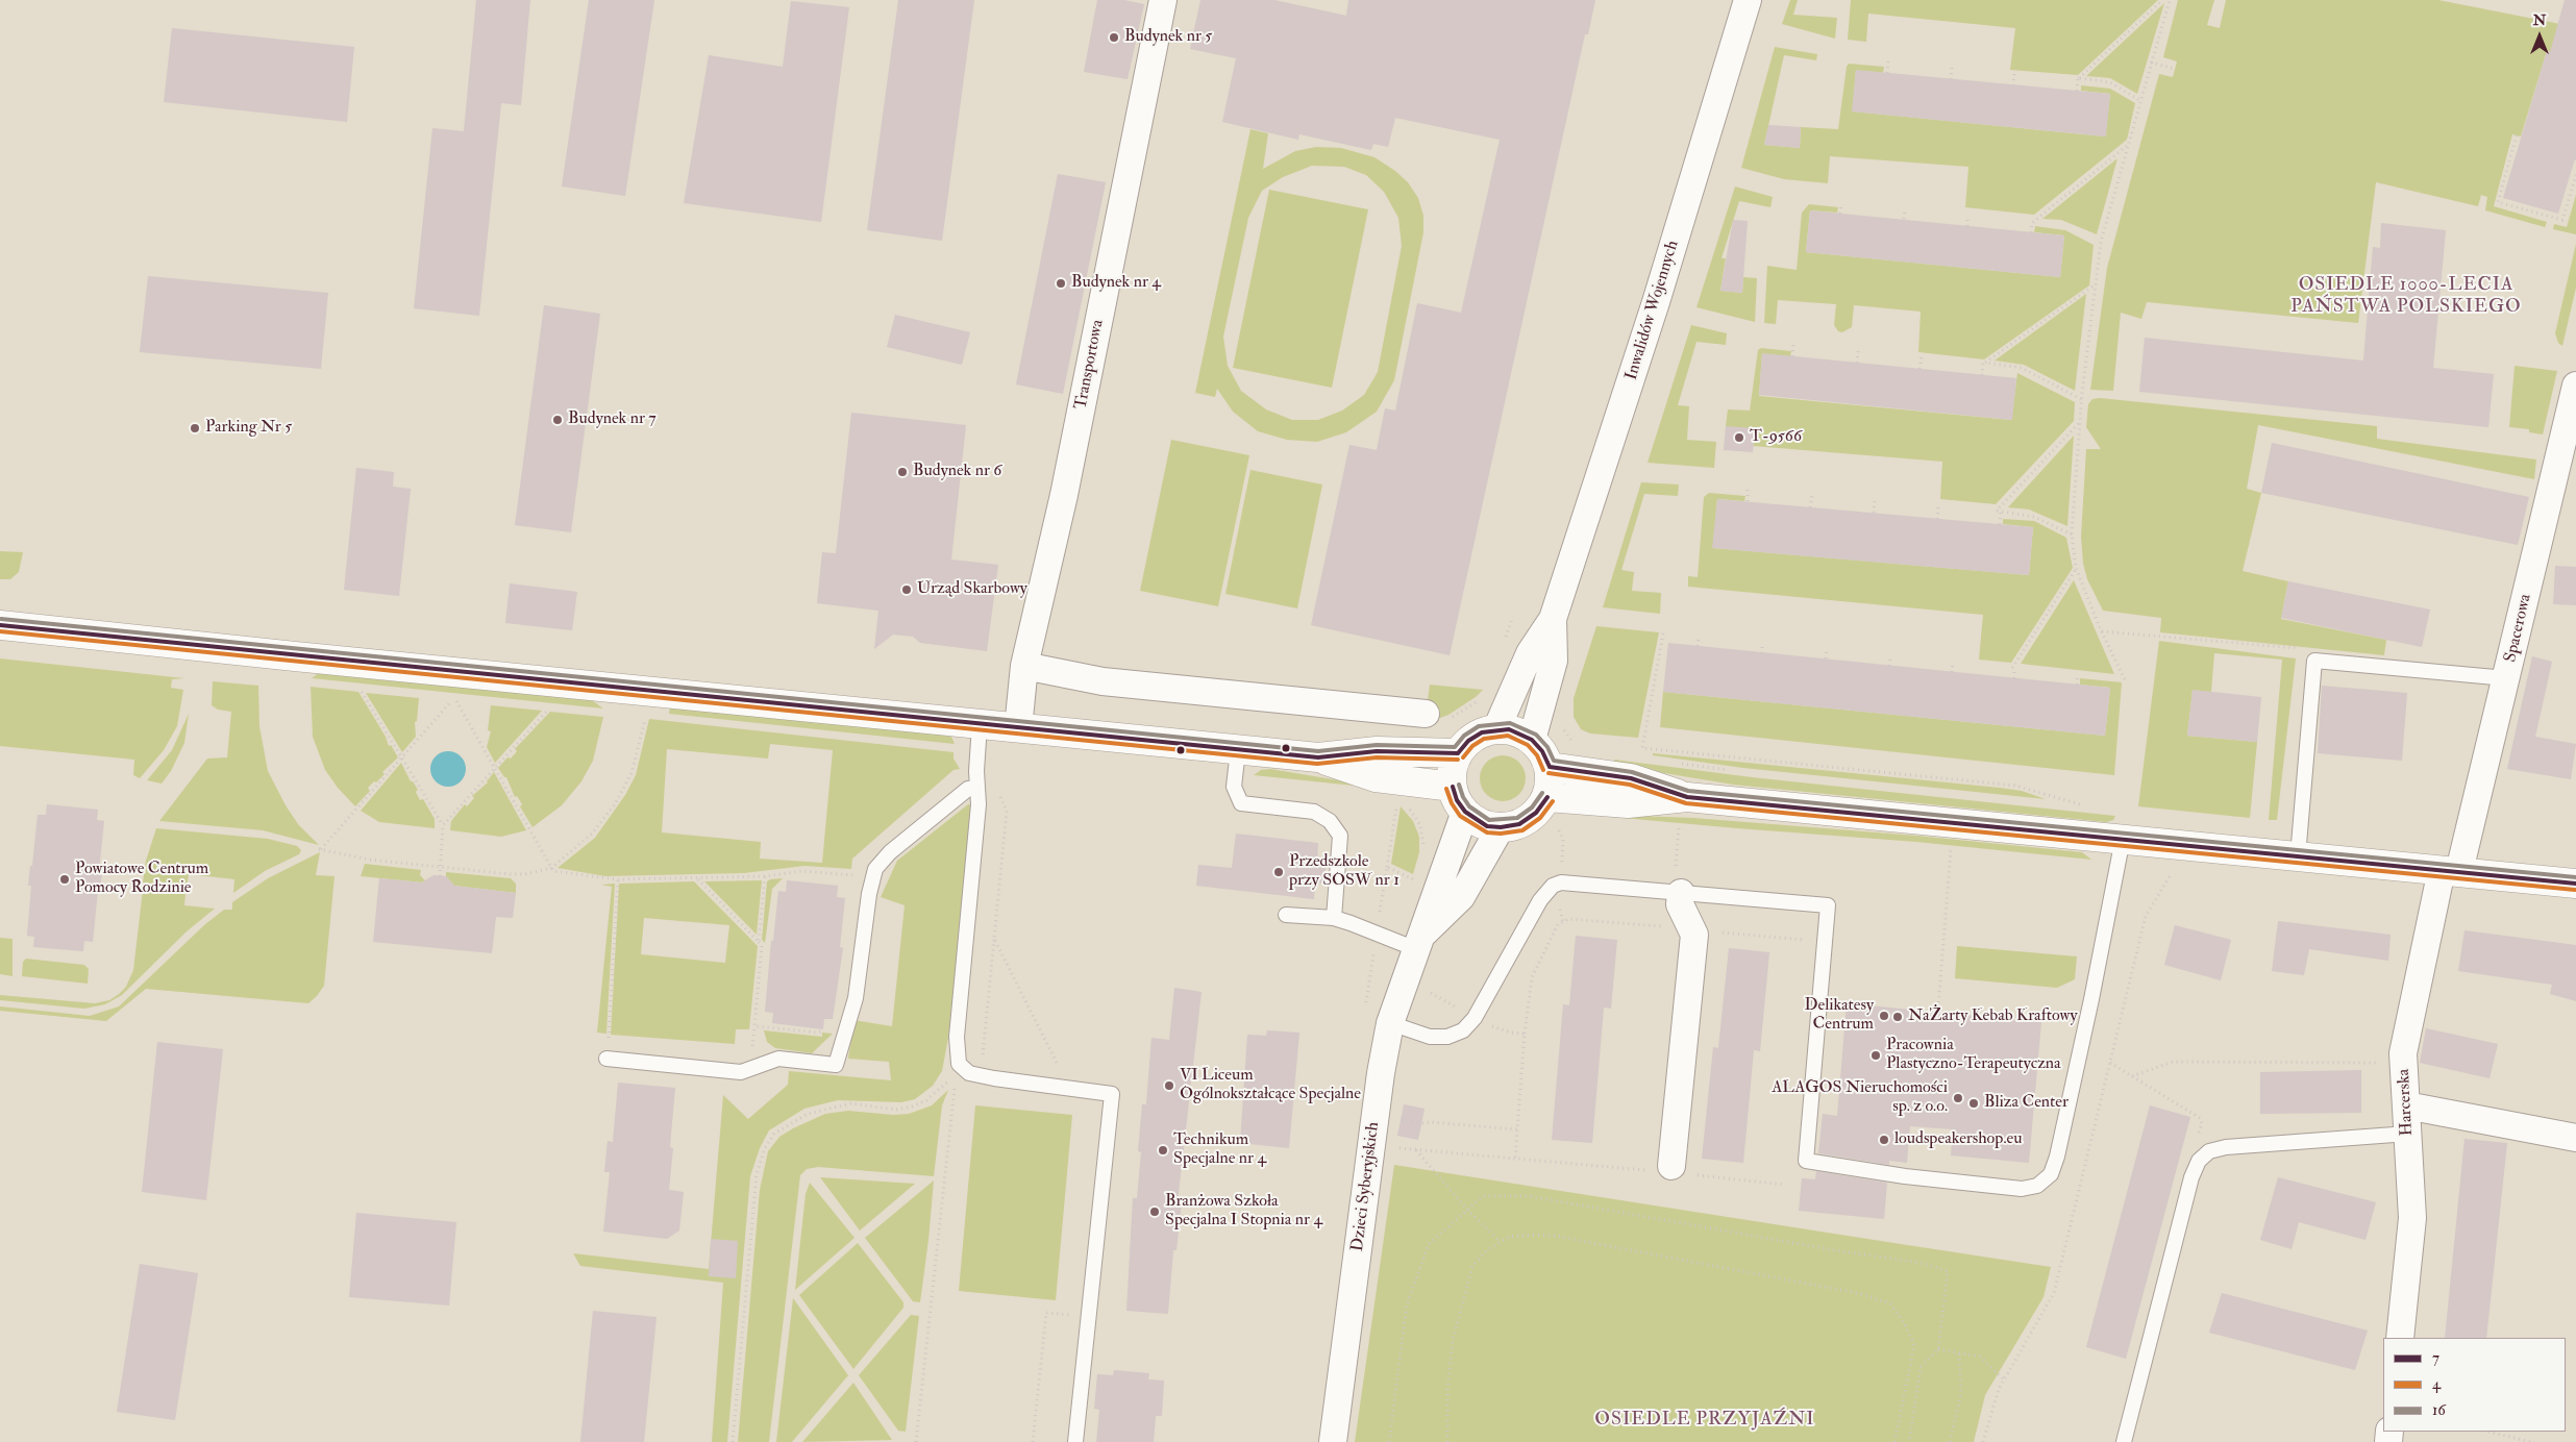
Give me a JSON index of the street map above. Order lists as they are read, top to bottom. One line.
{"streets":{"street":["Inwalidów Wojennych","Transportowa","Spacerowa","Harcerska","Dzieci Syberyjskich"]},"crossings":[["Inwalidów Wojennych","Dzieci Syberyjskich"],["Spacerowa","Harcerska"]],"districts":["OSIEDLE 1000-LECIA PAŃSTWA POLSKIEGO","OSIEDLE PRZYJAŹNI"],"places":["Budynek nr 5","Budynek nr 4","Budynek nr 7","Parking Nr 5","T-9566","Budynek nr 6","Urząd Skarbowy","Przedszkole przy SOSW nr 1","Powiatowe Centrum Pomocy Rodzinie","Delikatesy Centrum","NaŻarty Kebab Kraftowy","Pracownia Plastyczno-Terapeutyczna","VI Liceum Ogólnokształcące Specjalne","ALAGOS Nieruchomości sp. z o.o.","Bliza Center","loudspeakershop.eu","Technikum Specjalne nr 4","Branżowa Szkoła Specjalna I Stopnia nr 4"],"lines":["transit line 16","transit line 7","transit line 4"],"legend":["7","4","16"],"north":"top"}
